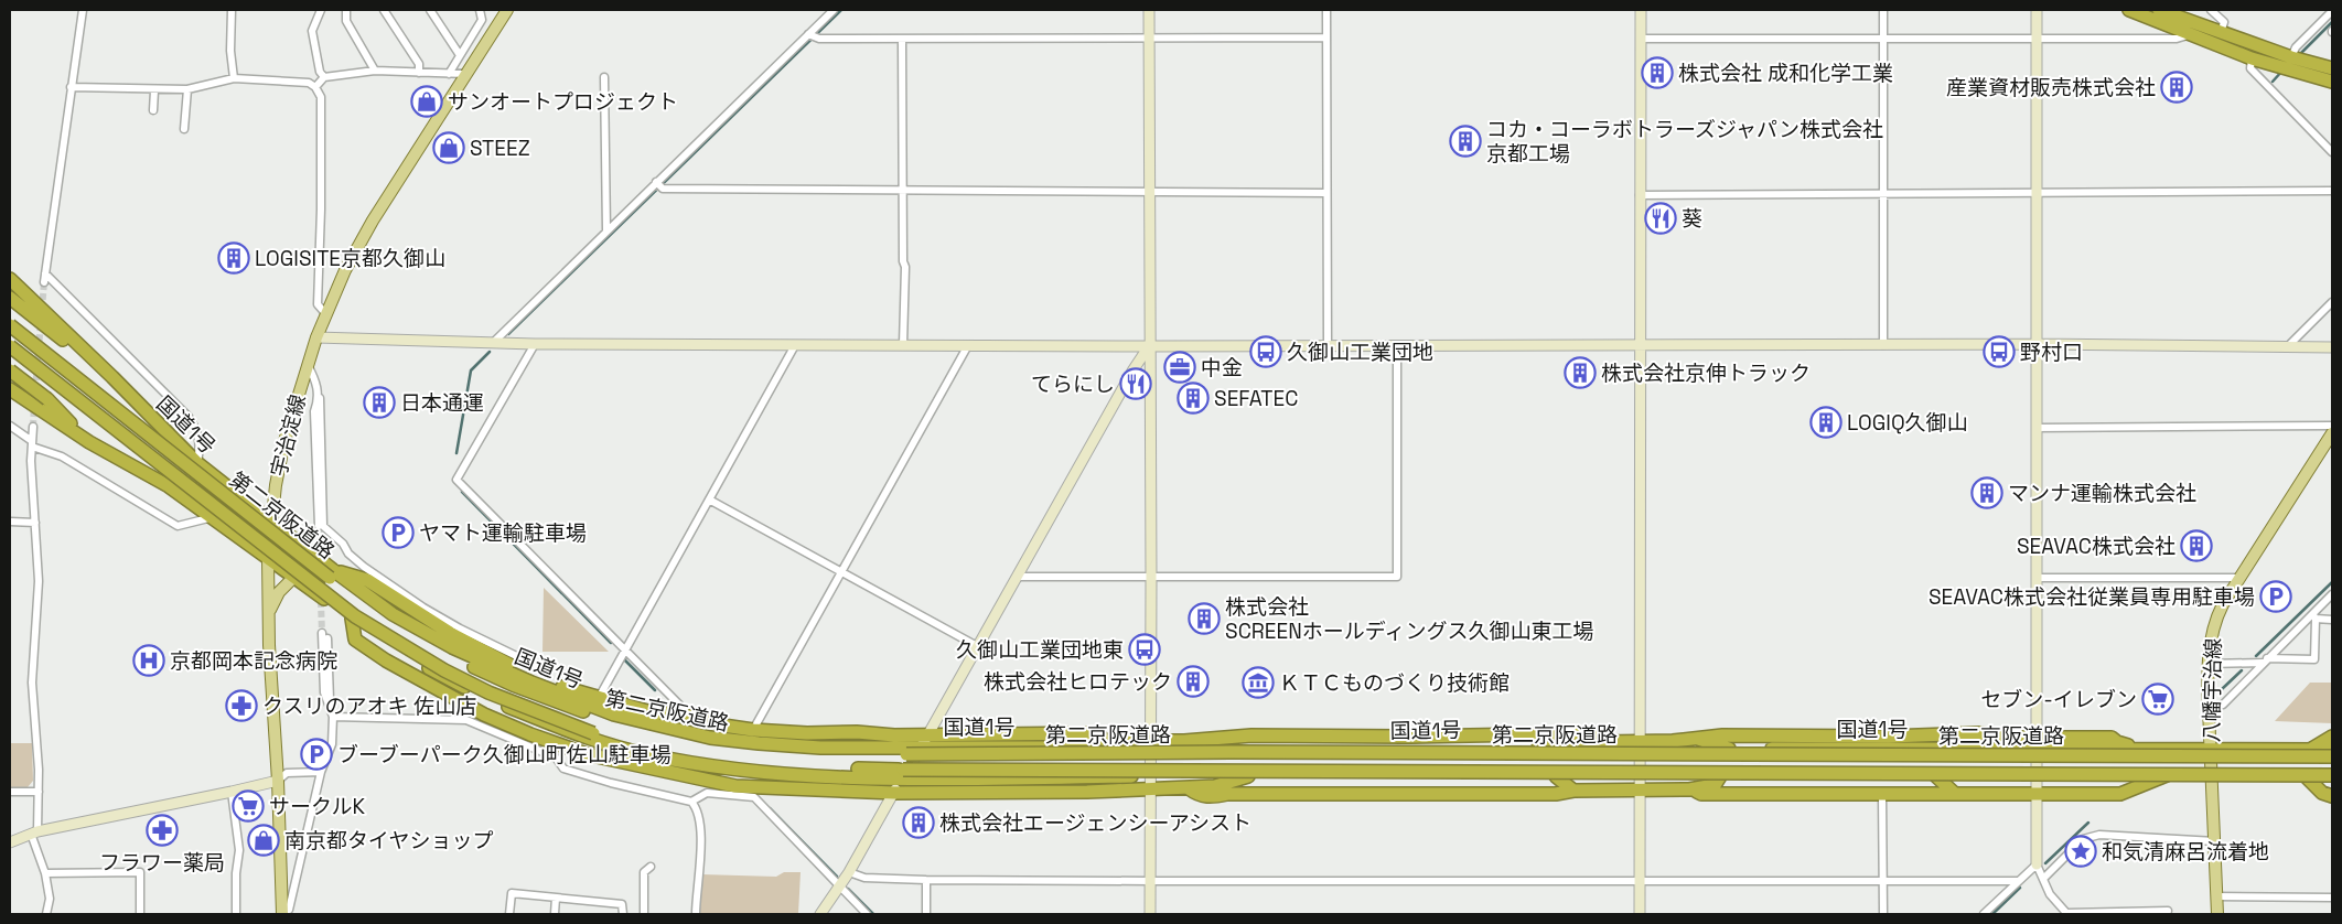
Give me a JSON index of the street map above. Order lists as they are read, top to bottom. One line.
{"streets":{"highway":["国道1号","第二京阪道路"],"main road":["宇治淀線","八幡宇治線"]},"crossings":[["国道1号","宇治淀線"],["国道1号","八幡宇治線"]],"places":{"building":["株式会社 成和化学工業","産業資材販売株式会社","コカ・コーラボトラーズジャパン株式会社 京都工場","LOGISITE京都久御山","株式会社京伸トラック","SEFATEC","日本通運","LOGIQ久御山","マンナ運輸株式会社","SEAVAC株式会社","株式会社 SCREENホールディングス久御山東工場","株式会社ヒロテック","株式会社エージェンシーアシスト"],"shop":["サンオートプロジェクト","STEEZ","南京都タイヤショップ"],"restaurant":["葵","てらにし"],"bus stop":["久御山工業団地","野村口","久御山工業団地東"],"office":["中金"],"parking":["ヤマト運輸駐車場","SEAVAC株式会社従業員専用駐車場","ブーブーパーク久御山町佐山駐車場"],"hospital":["京都岡本記念病院"],"museum":["ＫＴＣものづくり技術館"],"supermarket":["セブン-イレブン","サークルK"],"pharmacy":["クスリのアオキ 佐山店","フラワー薬局"],"place":["和気清麻呂流着地"]}}
